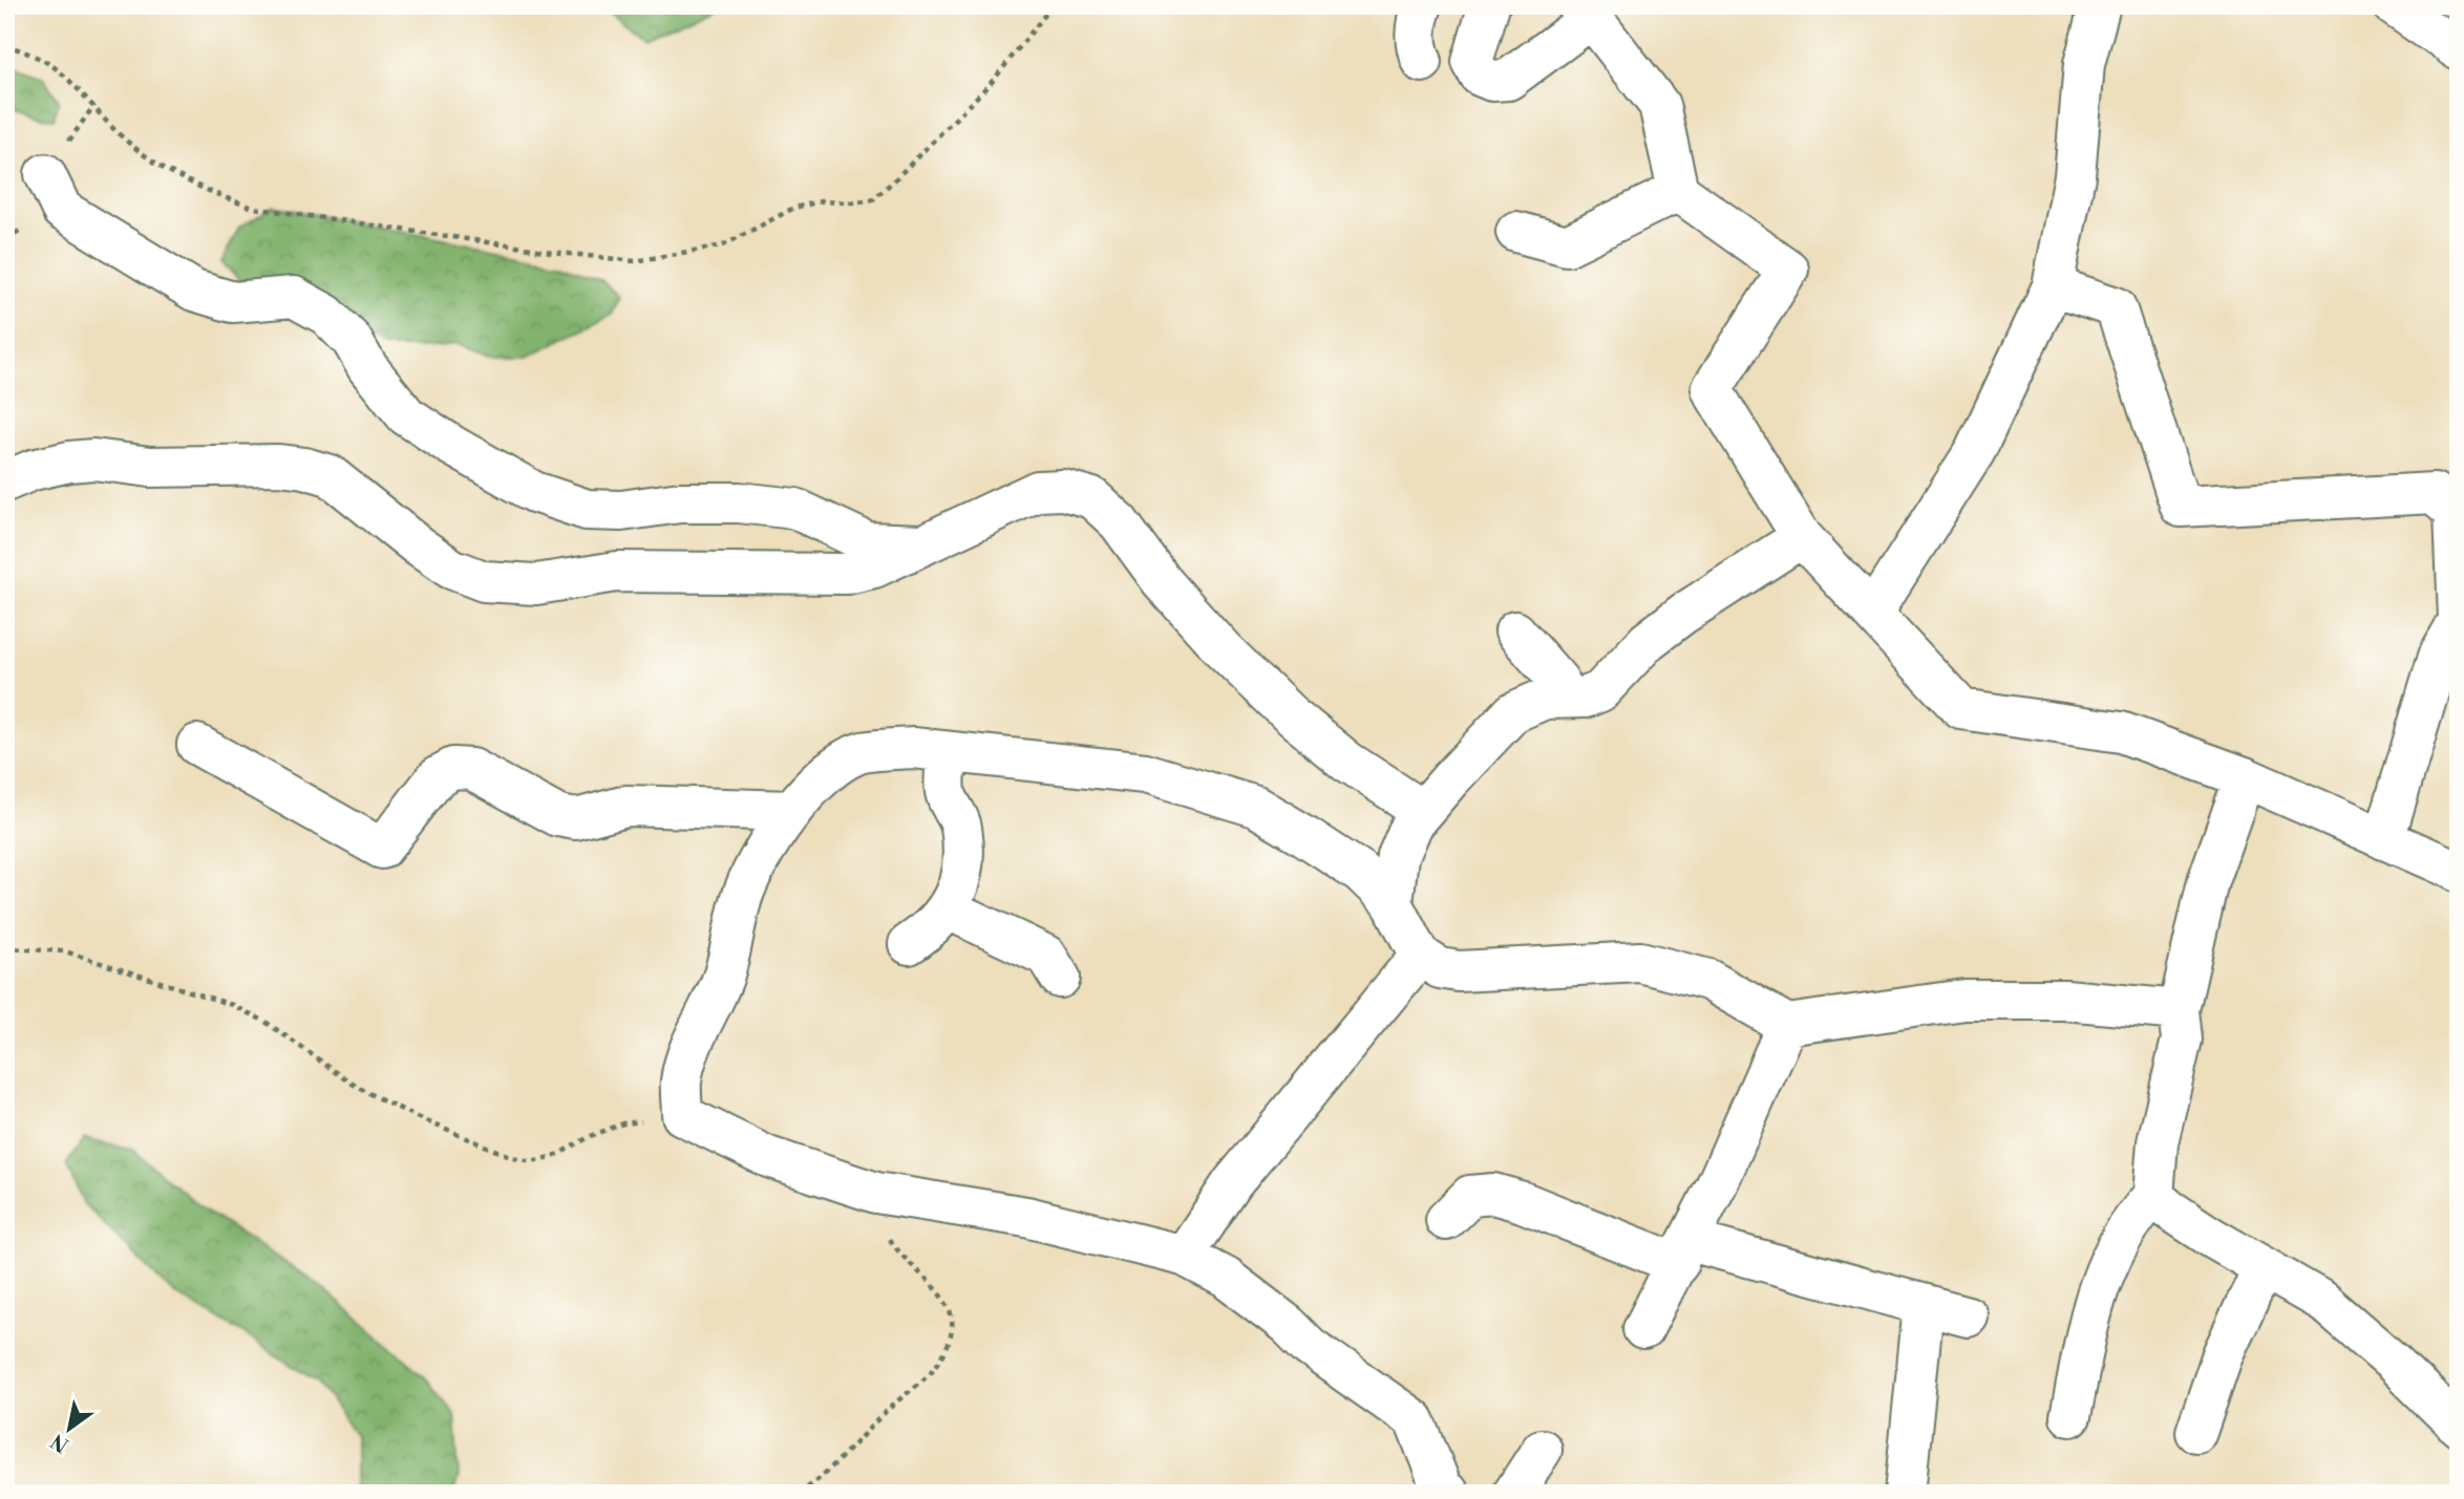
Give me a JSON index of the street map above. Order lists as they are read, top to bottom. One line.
{"north":"bottom left"}
